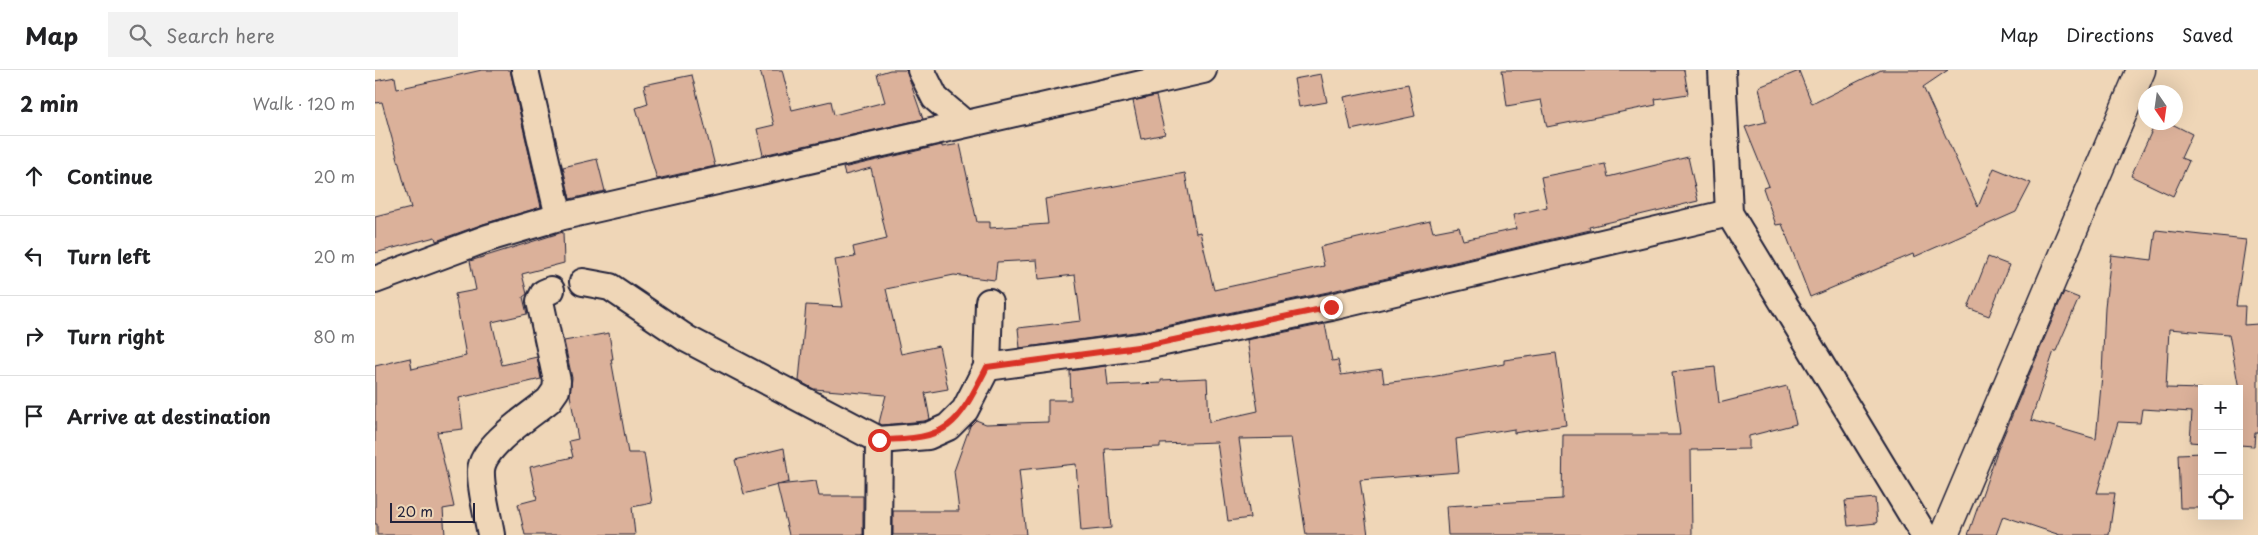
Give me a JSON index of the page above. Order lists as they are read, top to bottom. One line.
{"scale_bar":"20 m","north":"bottom","page":{"header":"Map","search":"Search here","nav":["Map","Directions","Saved"],"heading":["2 min","Walk · 120 m"],"list":[["Continue","20 m"],["Turn left","20 m"],["Turn right","80 m"],"Arrive at destination"],"map_buttons":["+","−"],"scale":"20 m"}}
